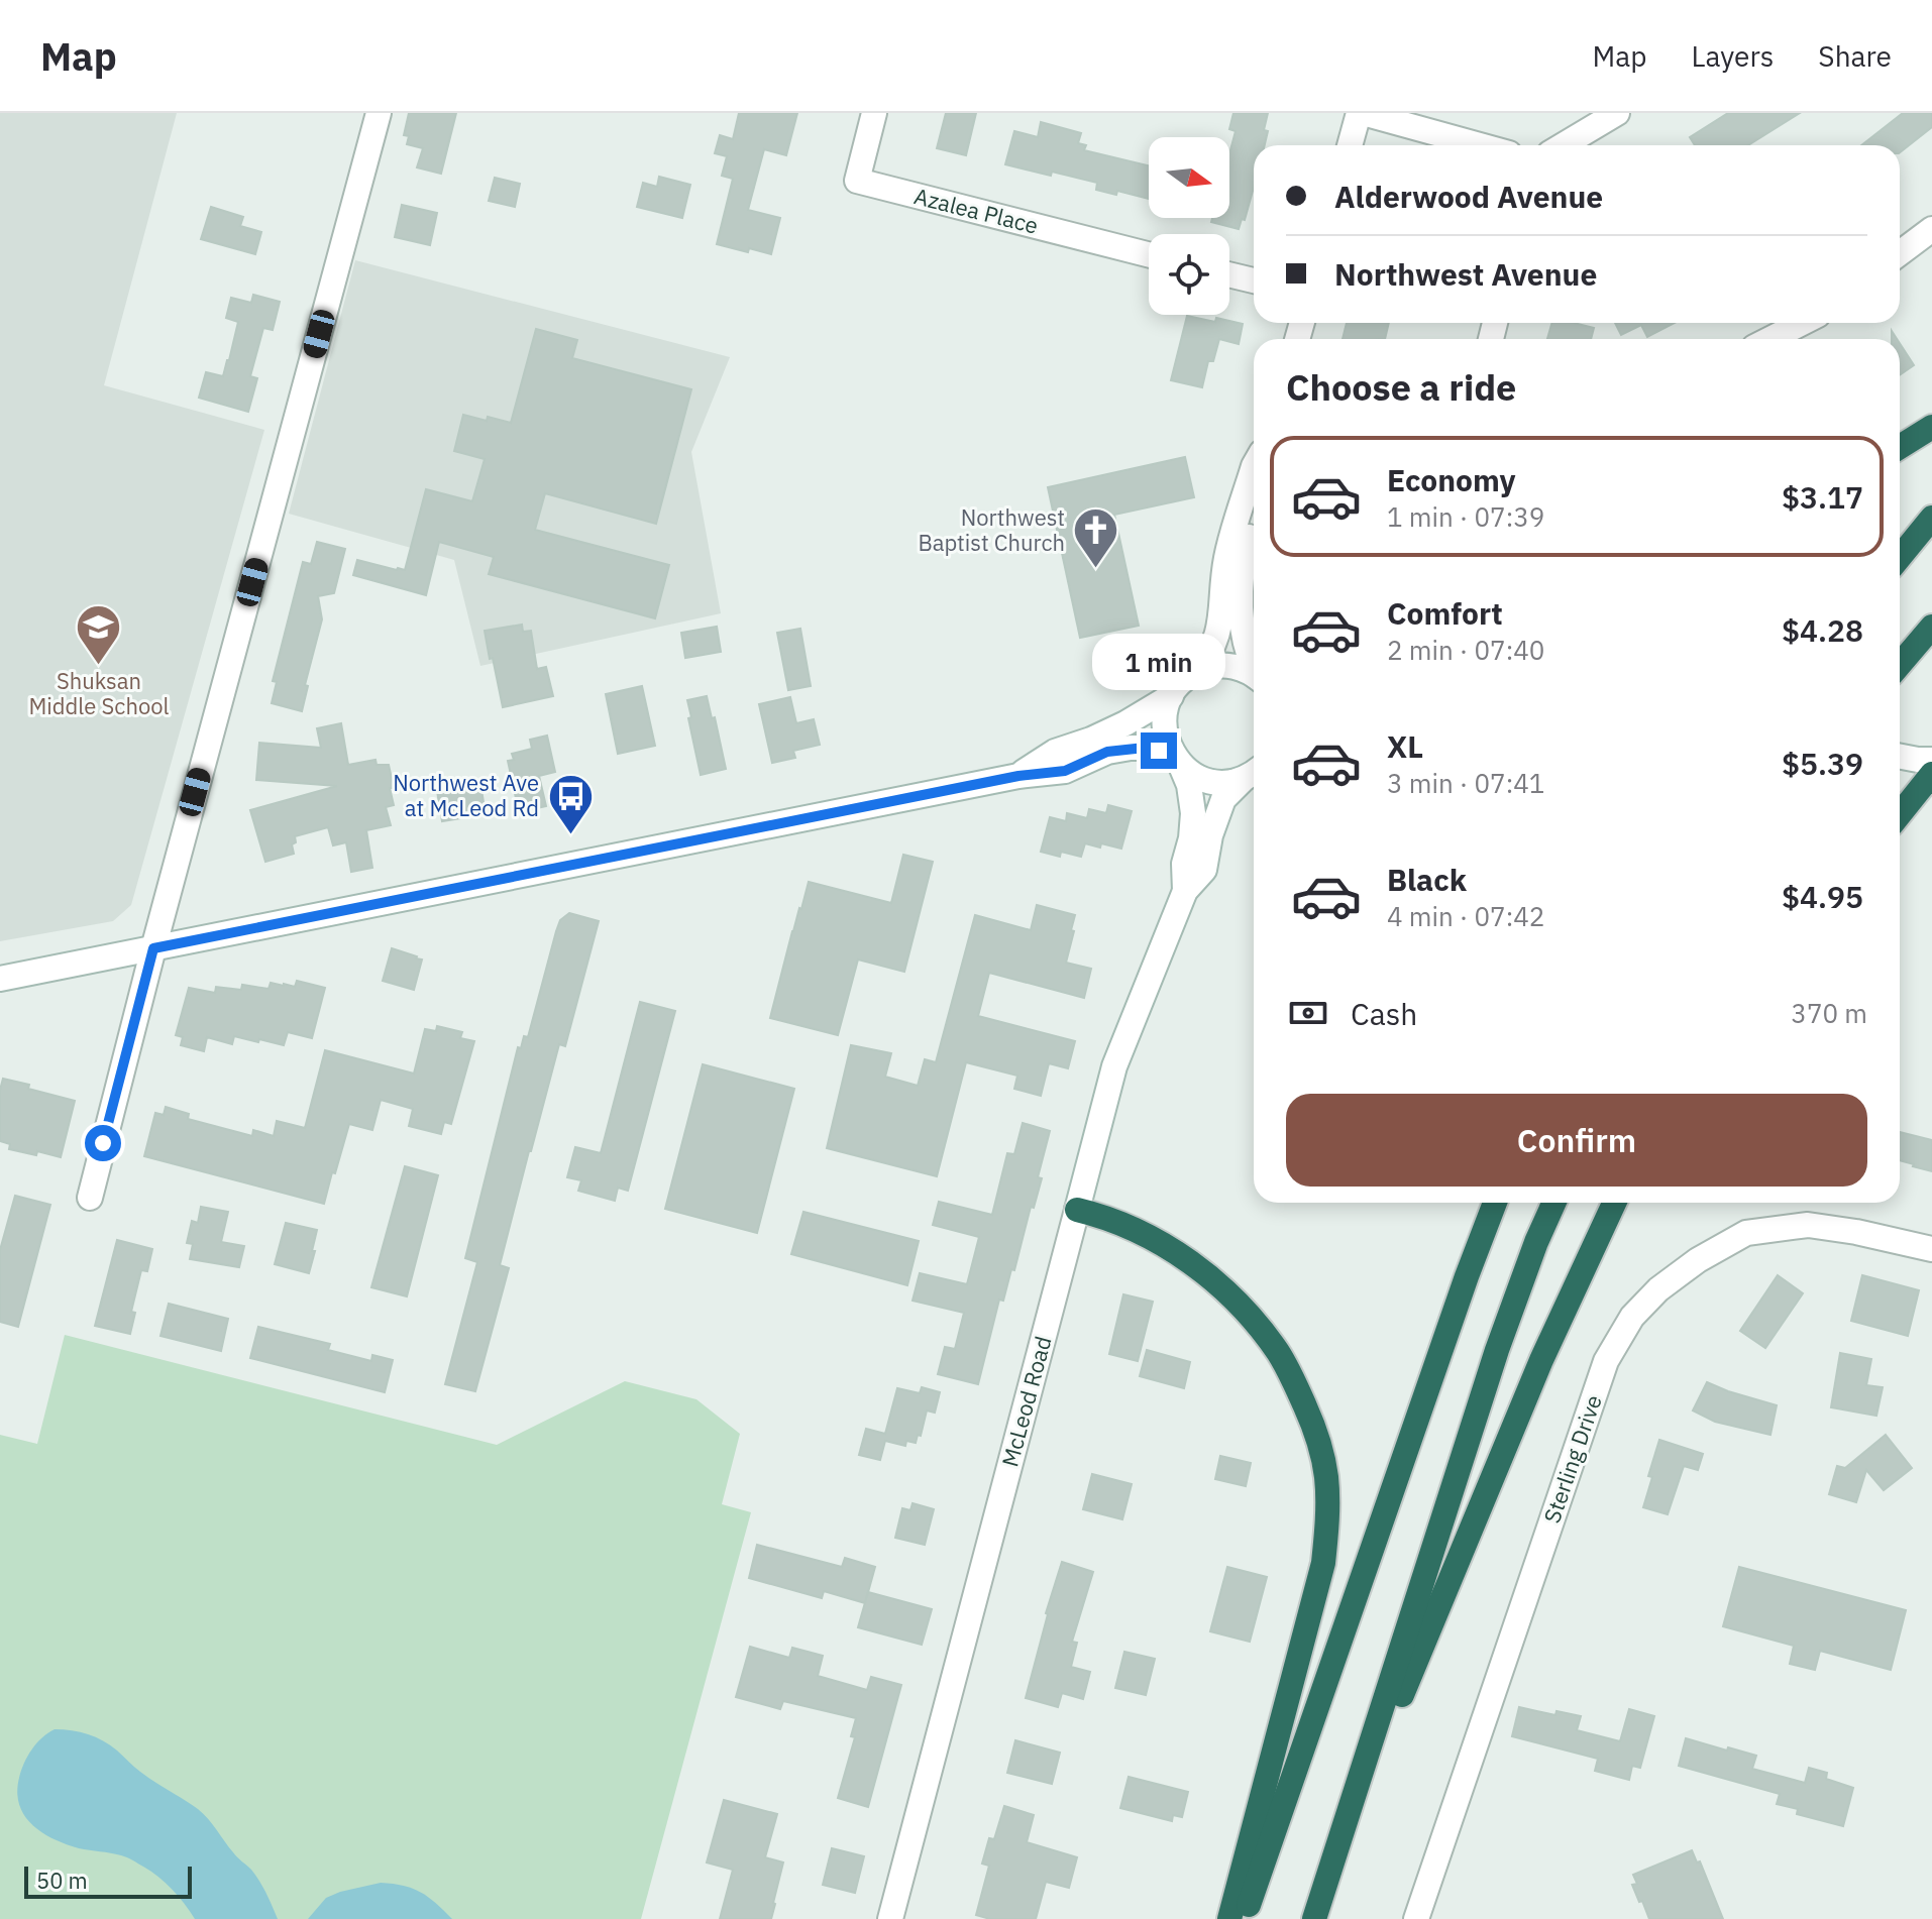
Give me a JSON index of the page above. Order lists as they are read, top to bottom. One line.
{"streets":{"street":["Azalea Place","McLeod Road","Sterling Drive"]},"places":{"church":["Northwest Baptist Church"],"school or university":["Shuksan Middle School"],"bus stop":["Northwest Ave at McLeod Rd"]},"scale_bar":"50 m","north":"right","page":{"header":"Map","nav":["Map","Layers","Share"],"banner":["Alderwood Avenue","Northwest Avenue"],"heading":"Choose a ride","list":[{"name":"Economy","note":"1 min · 07:39","value":"$3.17"},{"name":"Comfort","note":"2 min · 07:40","value":"$4.28"},{"name":"XL","note":"3 min · 07:41","value":"$5.39"},{"name":"Black","note":"4 min · 07:42","value":"$4.95"}],"bubble":"1 min","pay":["Cash","370 m"],"buttons":"Confirm","scale":"50 m"}}
